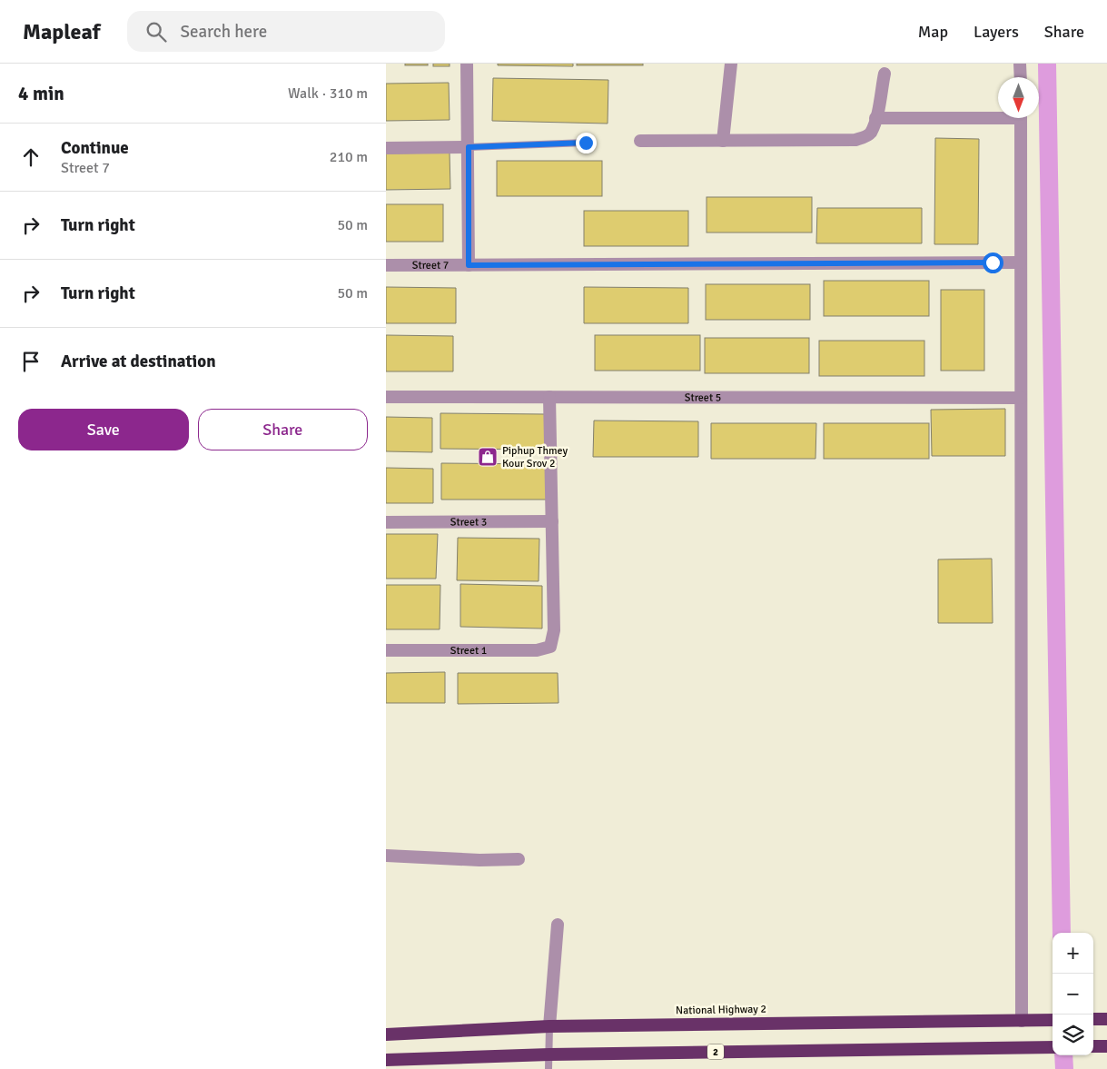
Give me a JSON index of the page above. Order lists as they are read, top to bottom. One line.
{"streets":{"highway":["National Highway 2","2"],"street":["Street 7","Street 5","Street 3","Street 1"]},"crossings":[["Street 3","Street 1"]],"places":{"shop":["Piphup Thmey Kour Srov 2"]},"north":"bottom","page":{"header":"Mapleaf","search":"Search here","nav":["Map","Layers","Share"],"heading":["4 min","Walk · 310 m"],"list":[["Continue","Street 7","210 m"],["Turn right","50 m"],["Turn right","50 m"],"Arrive at destination"],"buttons":["Save","Share"],"map_buttons":["+","−"]}}
